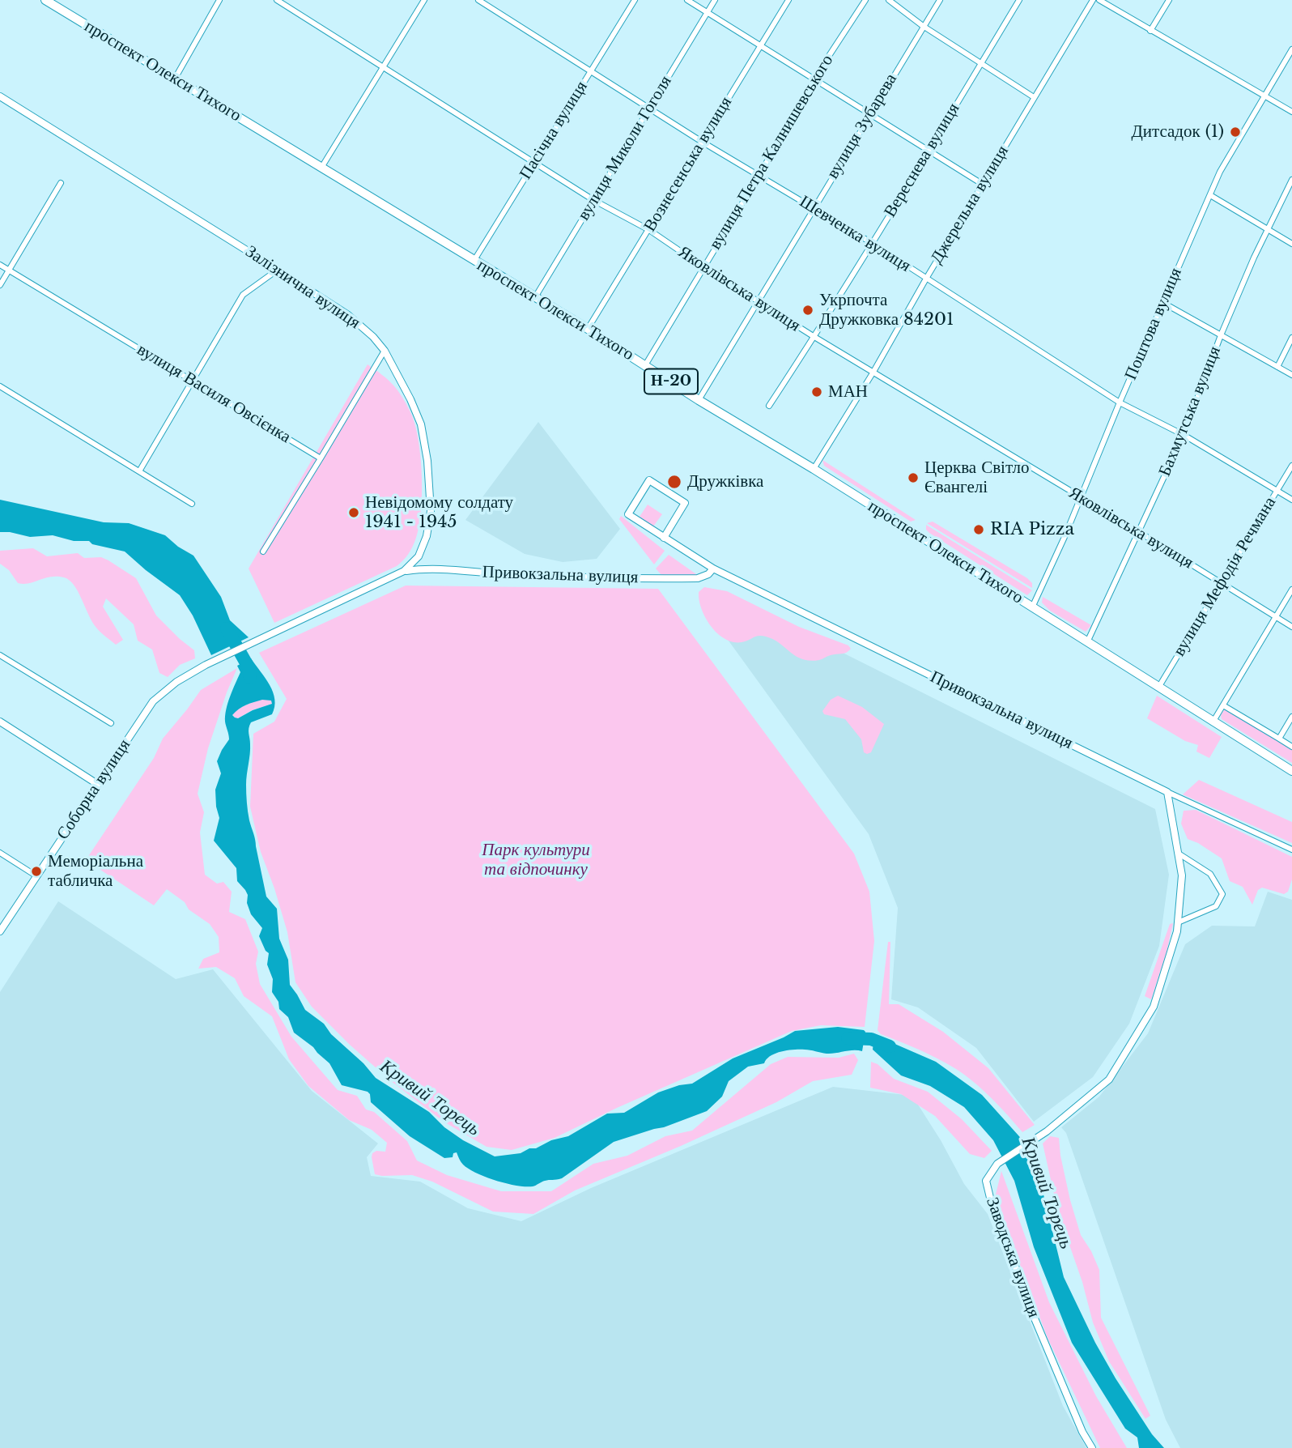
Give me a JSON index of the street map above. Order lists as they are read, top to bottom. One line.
{"streets":{"main road":["проспект Олекси Тихого","Н-20"],"street":["вулиця Зубарева","Пасічна вулиця","вулиця Миколи Гоголя","вулиця Петра Калнишевського","Вереснева вулиця","Вознесенська вулиця","Джерельна вулиця","Шевченка вулиця","Залізнична вулиця","Яковлівська вулиця","Поштова вулиця","вулиця Василя Овсієнка","Бахмутська вулиця","Привокзальна вулиця","вулиця Мефодія Речмана","Соборна вулиця","Заводська вулиця"]},"crossings":[["проспект Олекси Тихого","вулиця Зубарева"],["проспект Олекси Тихого","Пасічна вулиця"],["проспект Олекси Тихого","вулиця Миколи Гоголя"],["проспект Олекси Тихого","вулиця Петра Калнишевського"],["проспект Олекси Тихого","Вознесенська вулиця"],["проспект Олекси Тихого","Джерельна вулиця"],["проспект Олекси Тихого","Поштова вулиця"],["проспект Олекси Тихого","Бахмутська вулиця"],["проспект Олекси Тихого","вулиця Мефодія Речмана"],["вулиця Зубарева","Шевченка вулиця"],["вулиця Зубарева","Яковлівська вулиця"],["Пасічна вулиця","Шевченка вулиця"],["Пасічна вулиця","Яковлівська вулиця"],["вулиця Миколи Гоголя","Шевченка вулиця"],["вулиця Миколи Гоголя","Яковлівська вулиця"],["вулиця Петра Калнишевського","Шевченка вулиця"],["вулиця Петра Калнишевського","Яковлівська вулиця"],["Вереснева вулиця","Шевченка вулиця"],["Вереснева вулиця","Яковлівська вулиця"],["Вознесенська вулиця","Шевченка вулиця"],["Вознесенська вулиця","Яковлівська вулиця"],["Джерельна вулиця","Шевченка вулиця"],["Джерельна вулиця","Яковлівська вулиця"],["Шевченка вулиця","Поштова вулиця"],["Шевченка вулиця","Бахмутська вулиця"],["Шевченка вулиця","вулиця Мефодія Речмана"],["Залізнична вулиця","Привокзальна вулиця"],["Залізнична вулиця","Соборна вулиця"],["Яковлівська вулиця","Поштова вулиця"],["Яковлівська вулиця","Бахмутська вулиця"],["Яковлівська вулиця","вулиця Мефодія Речмана"],["Привокзальна вулиця","Заводська вулиця"]],"water":["Кривий Торець"],"parks":["Парк культури та відпочинку"],"places":["Дитсадок (1)","Укрпочта Дружковка 84201","МАН","Церква Світло Євангелі","Дружківка","Невідомому солдату 1941 - 1945","RIA Pizza","Меморіальна табличка"]}
